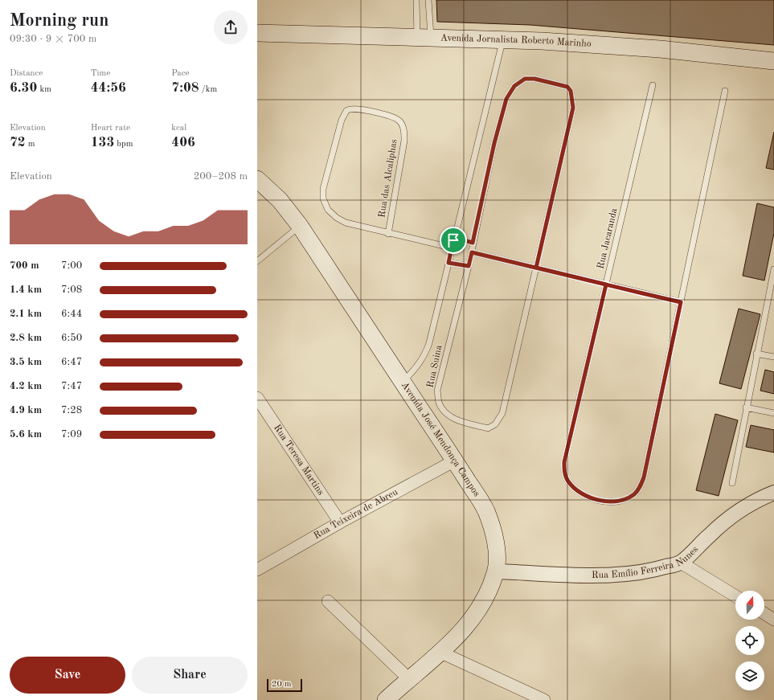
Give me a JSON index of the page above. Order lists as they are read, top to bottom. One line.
{"streets":{"main road":["Avenida Jornalista Roberto Marinho","Avenida José Mendonça Campos"],"street":["Rua Teresa Martins","Rua Teixeira de Abreu","Rua Emílio Ferreira Nunes"],"lane":["Rua das Alcaliphas","Rua Jacaranda","Rua Suina"]},"crossings":[["Avenida José Mendonça Campos","Rua Teixeira de Abreu"],["Avenida José Mendonça Campos","Rua Emílio Ferreira Nunes"],["Rua Teresa Martins","Rua Teixeira de Abreu"]],"scale_bar":"20 m","north":"top","page":{"heading":["Morning run","09:30 · 9 × 700 m"],"stats":[["Distance","6.30 km"],["Time","44:56"],["Pace","7:08 /km"],["Elevation","72 m"],["Heart rate","133 bpm"],["kcal","406"]],"chart":["Elevation","200–208 m"],"list":[{"name":"700 m","note":"7:00"},{"name":"1.4 km","note":"7:08"},{"name":"2.1 km","note":"6:44"},{"name":"2.8 km","note":"6:50"},{"name":"3.5 km","note":"6:47"},{"name":"4.2 km","note":"7:47"},{"name":"4.9 km","note":"7:28"},{"name":"5.6 km","note":"7:09"}],"buttons":["Save","Share"],"scale":"20 m"}}
